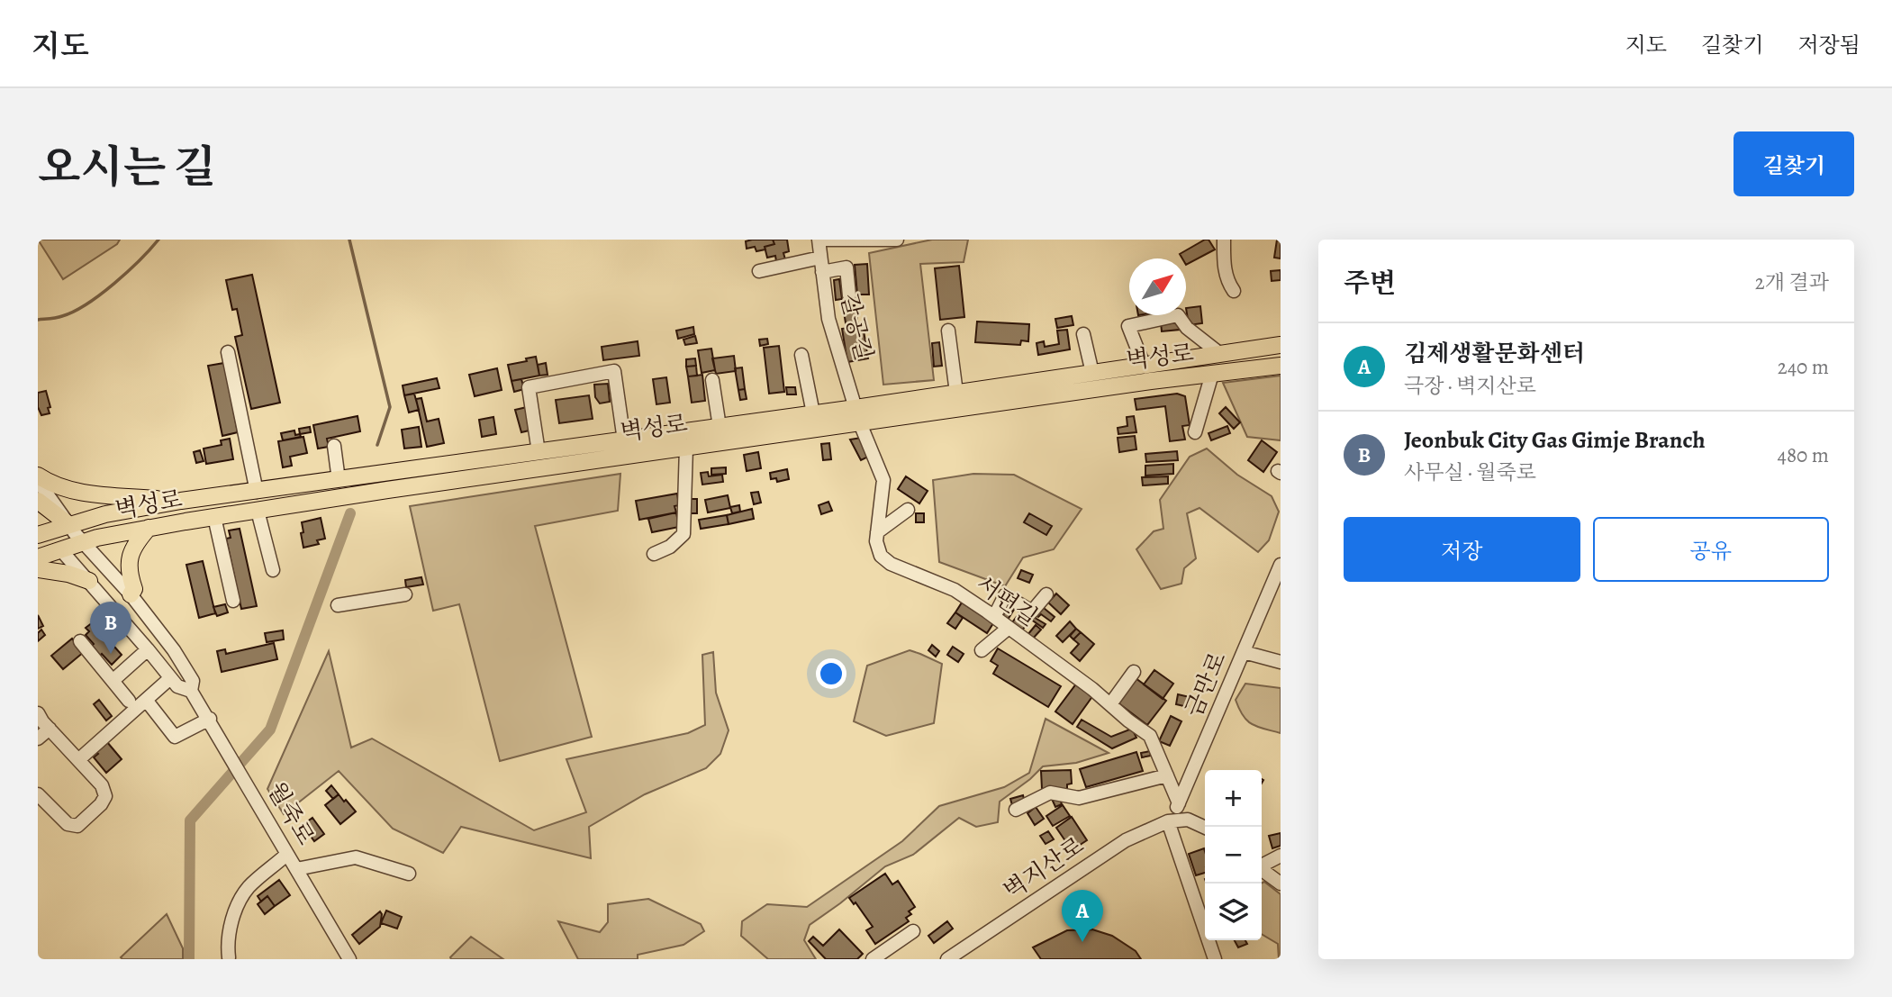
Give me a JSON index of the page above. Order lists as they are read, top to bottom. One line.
{"streets":{"main road":["벽성로","월죽로"],"street":["갈공길","서편길","금만로","벽지산로"]},"crossings":[["갈공길","벽성로"],["갈공길","서편길"],["벽성로","서편길"],["벽성로","월죽로"],["서편길","금만로"],["금만로","벽지산로"]],"north":"top right","page":{"header":"지도","nav":["지도","길찾기","저장됨"],"title":"오시는 길","buttons":["길찾기",["저장","공유"]],"heading":["주변","2개 결과"],"list":[{"mark":"A","name":"김제생활문화센터","note":"극장 · 벽지산로","value":"240 m"},{"mark":"B","name":"Jeonbuk City Gas Gimje Branch","note":"사무실 · 월죽로","value":"480 m"}],"pins":["B","A"],"map_buttons":["+","−"]}}
